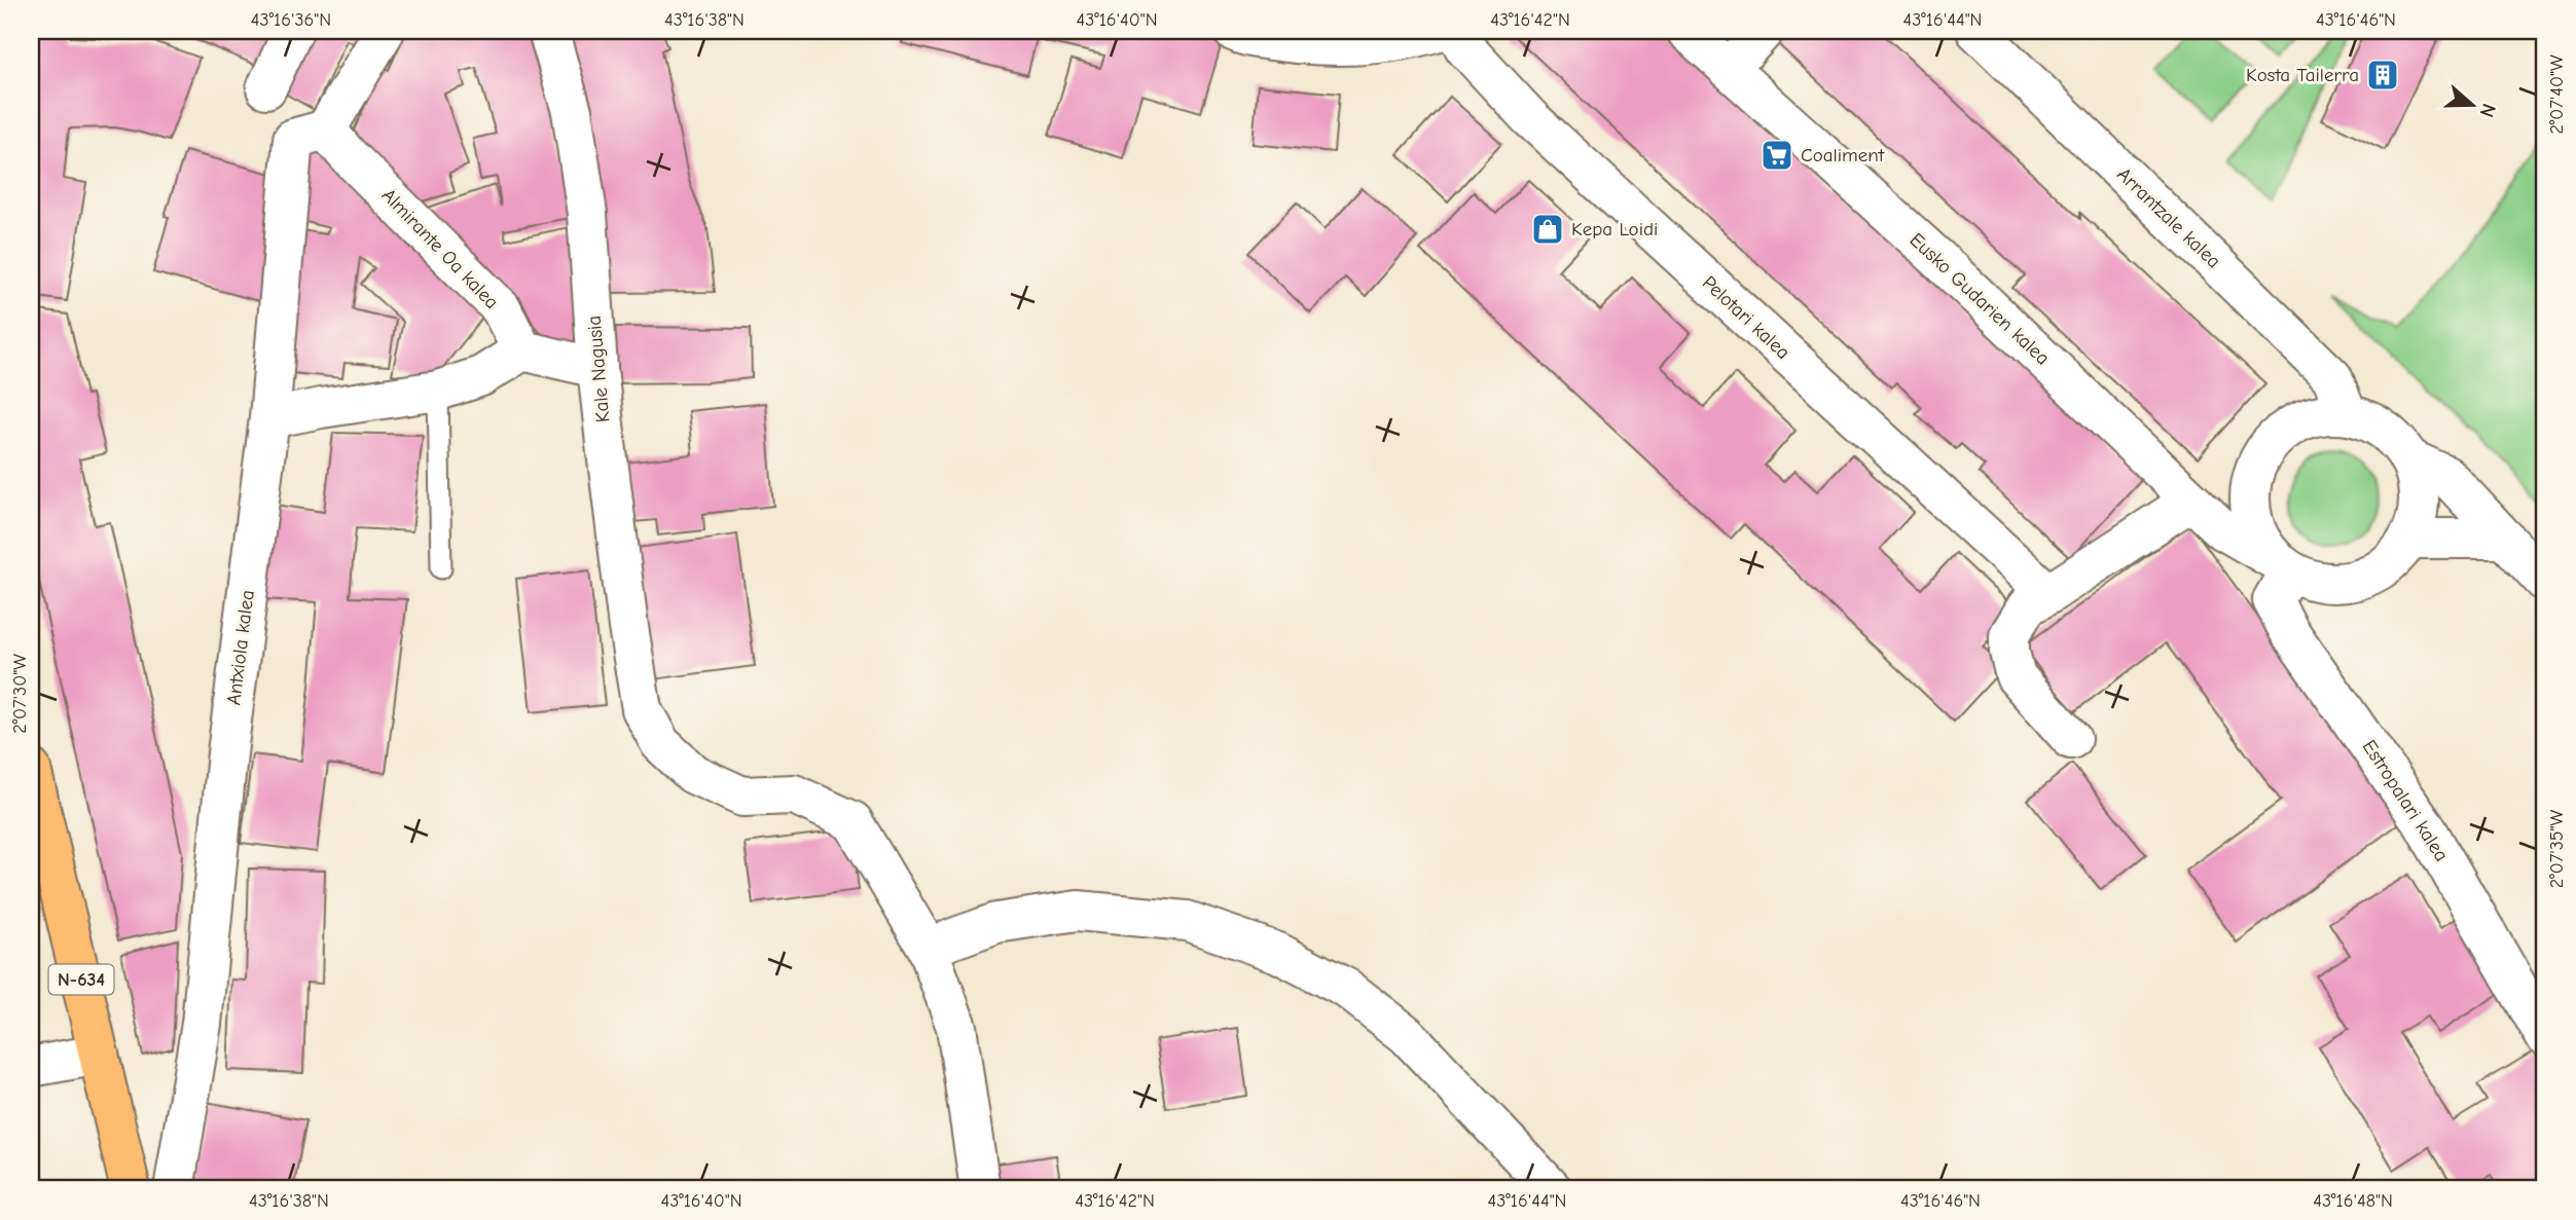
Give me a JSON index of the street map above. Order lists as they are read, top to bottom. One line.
{"streets":{"highway":["N-634"],"street":["Arrantzale kalea","Almirante Oa kalea","Eusko Gudarien kalea","Pelotari kalea","Kale Nagusia","Antxiola kalea","Estropalari kalea"]},"crossings":[["Arrantzale kalea","Eusko Gudarien kalea"],["Arrantzale kalea","Estropalari kalea"],["Almirante Oa kalea","Antxiola kalea"],["Eusko Gudarien kalea","Estropalari kalea"]],"places":{"building":["Kosta Tailerra"],"supermarket":["Coaliment"],"shop":["Kepa Loidi"]},"north":"right","coordinates":["43°16'36\"N","43°16'38\"N","43°16'40\"N","43°16'42\"N","43°16'44\"N","43°16'46\"N","2°07'40\"W","2°07'30\"W","2°07'35\"W","43°16'48\"N"]}
